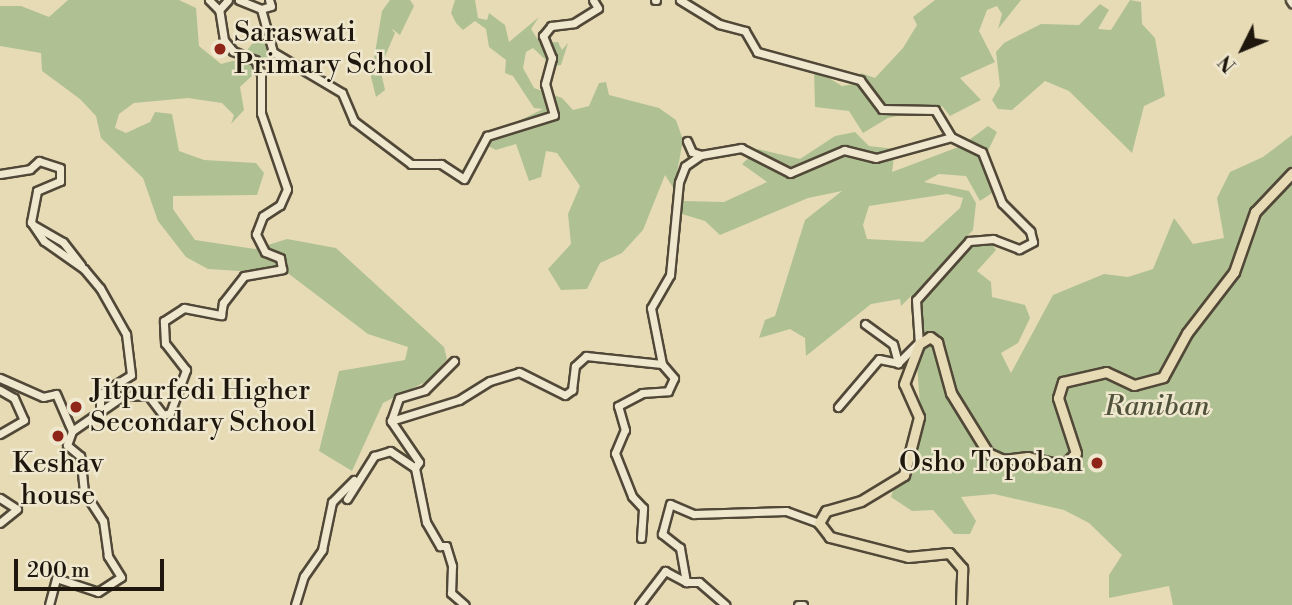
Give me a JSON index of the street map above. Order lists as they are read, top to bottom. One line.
{"parks":["Raniban"],"places":["Saraswati Primary School","Jitpurfedi Higher Secondary School","Keshav house","Osho Topoban"],"scale_bar":"200 m","north":"bottom left"}
